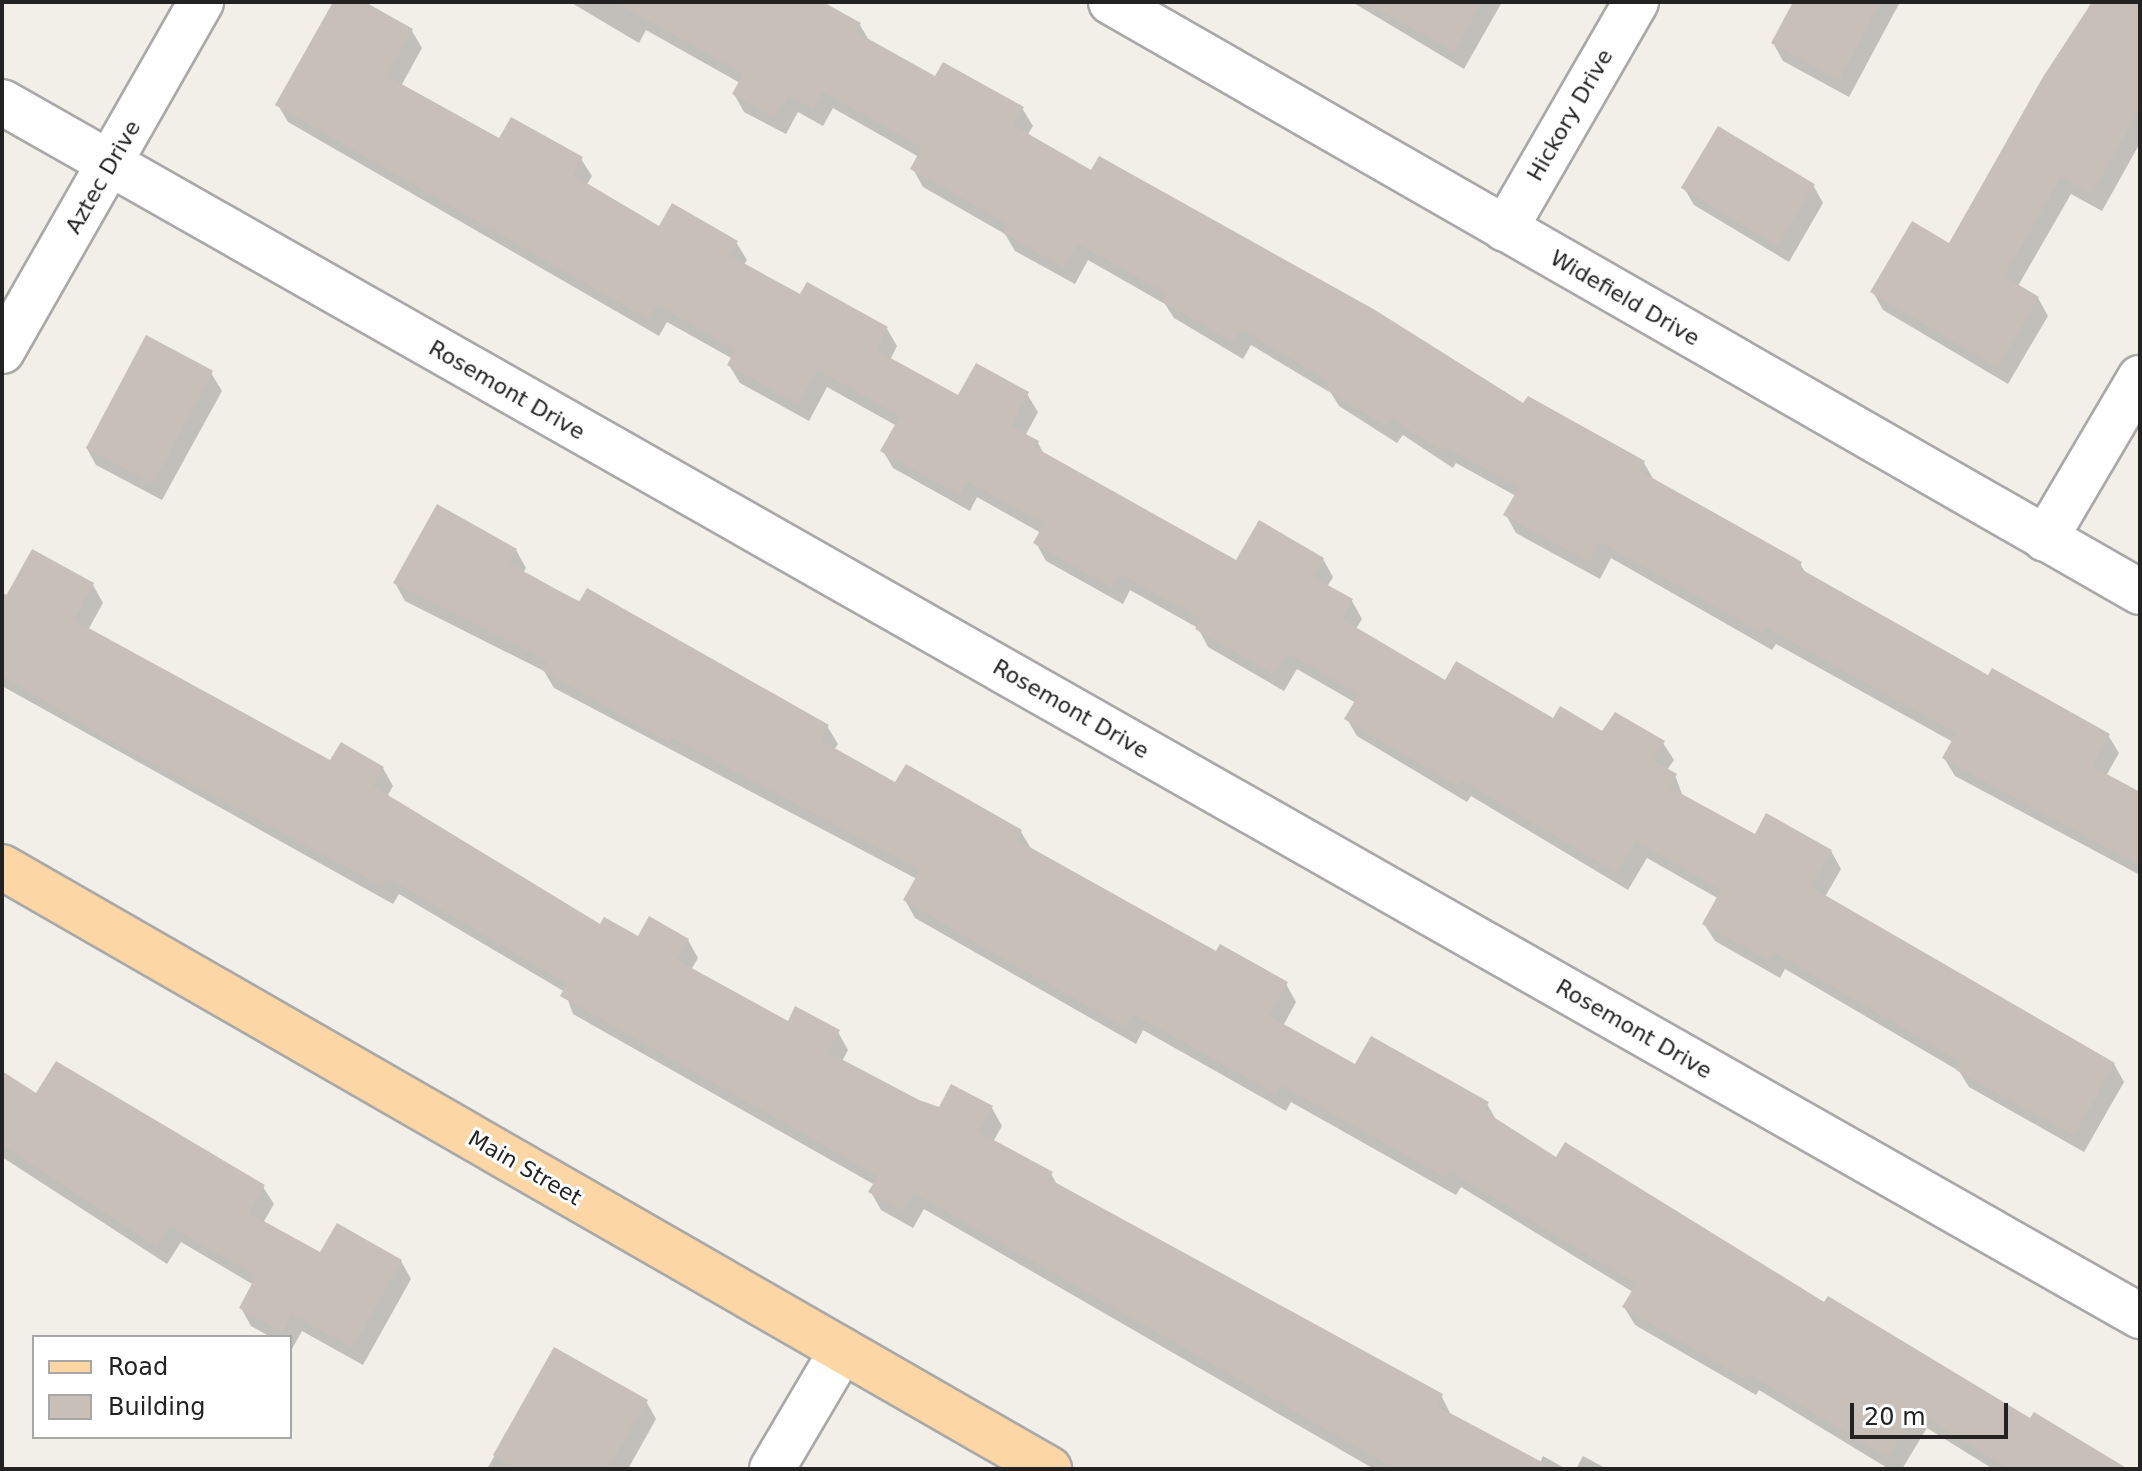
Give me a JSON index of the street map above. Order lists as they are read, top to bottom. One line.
{"streets":{"main road":["Main Street"],"street":["Hickory Drive","Aztec Drive","Widefield Drive","Rosemont Drive"]},"crossings":[["Hickory Drive","Widefield Drive"],["Aztec Drive","Rosemont Drive"]],"legend":["Road","Building"],"scale_bar":"20 m"}
